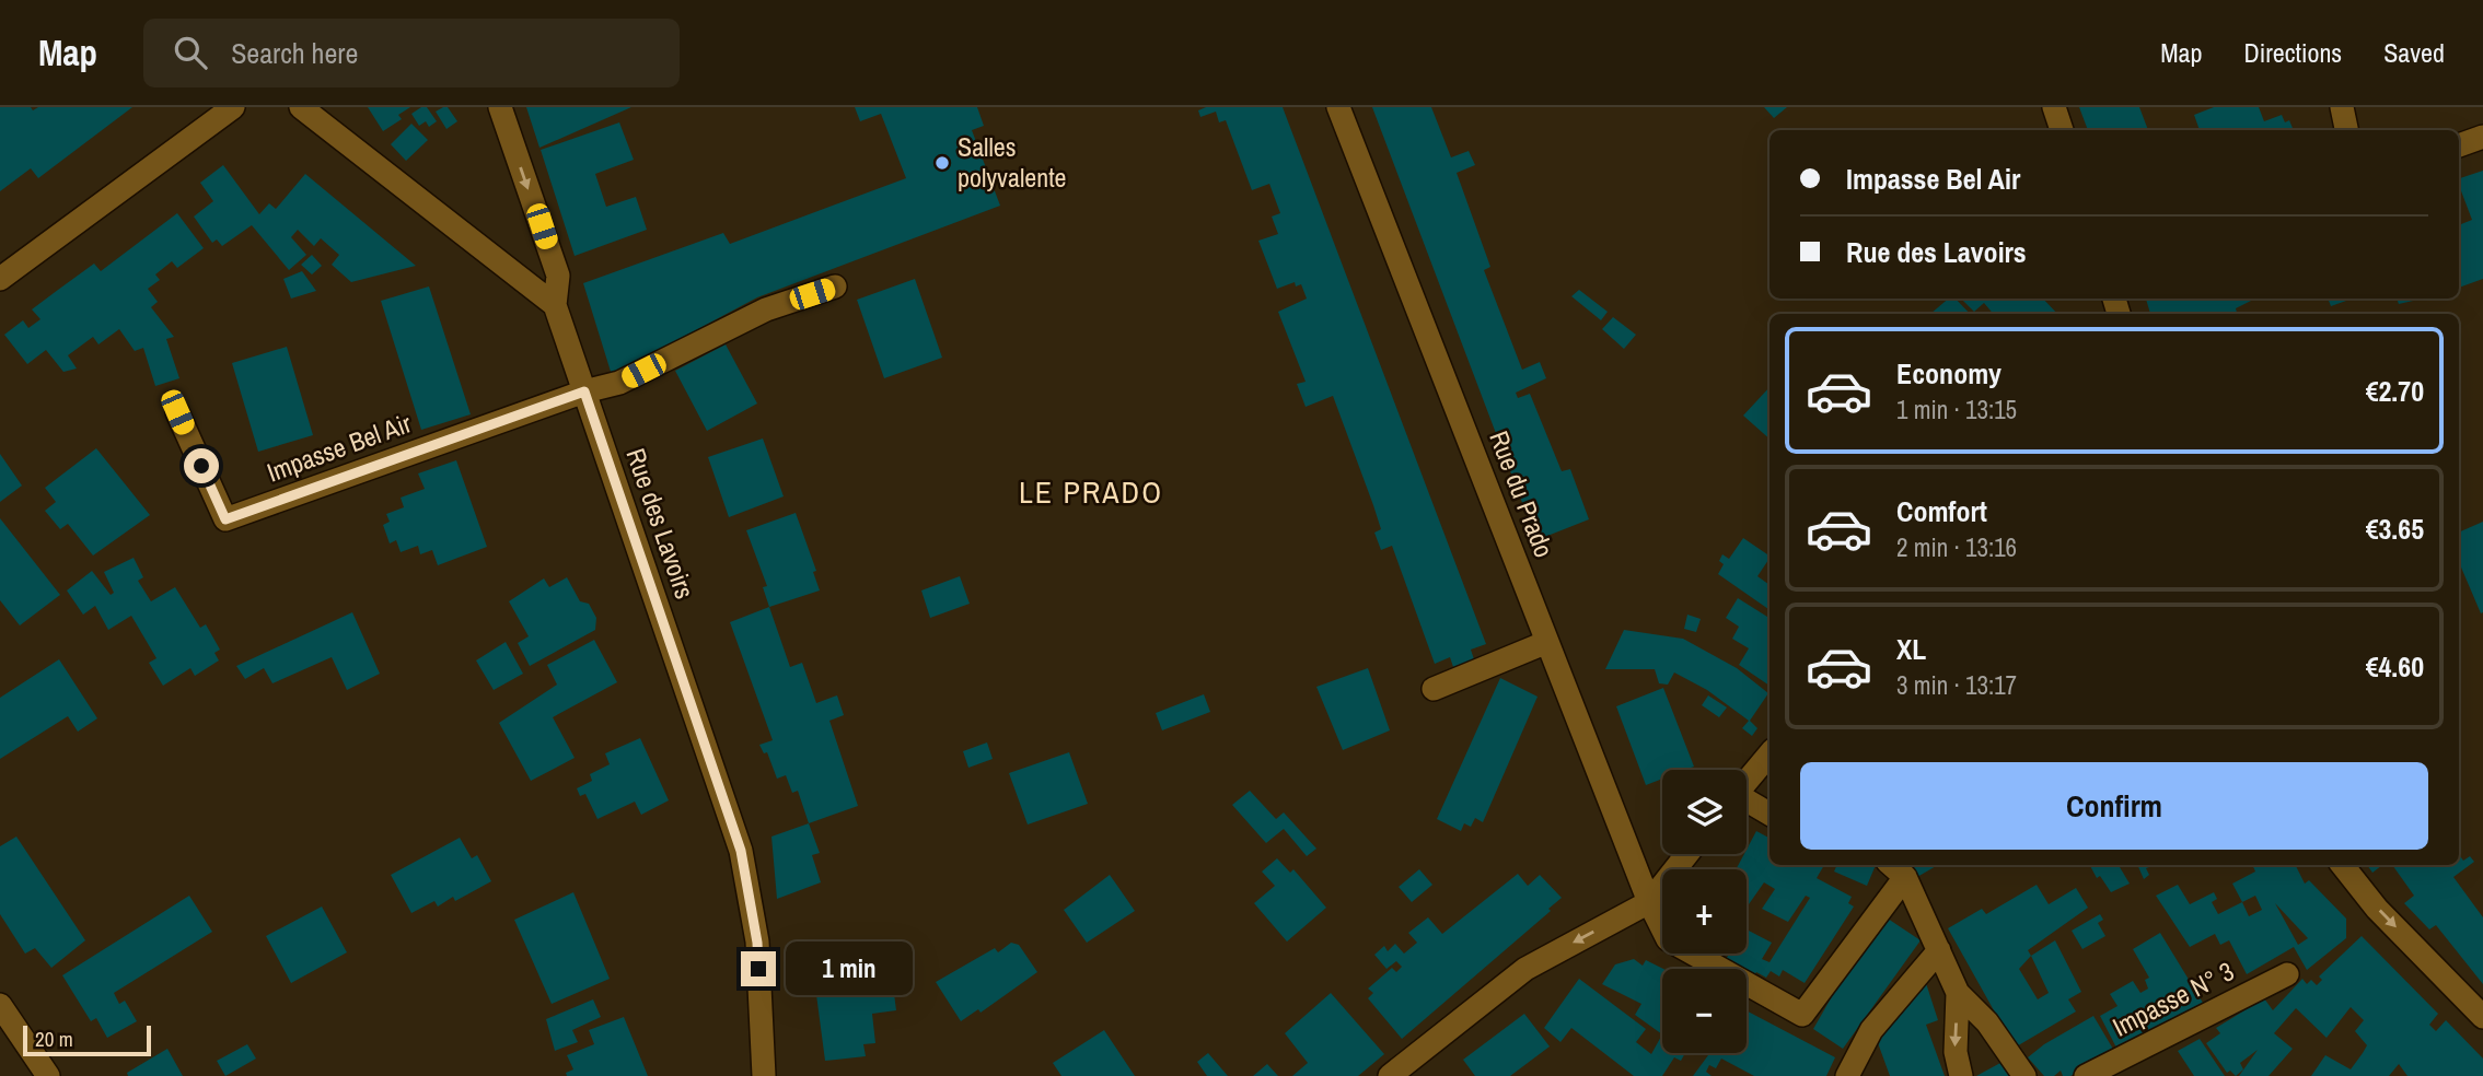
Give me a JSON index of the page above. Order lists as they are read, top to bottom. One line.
{"streets":{"street":["Impasse Bel Air","Rue du Prado","Rue des Lavoirs","Impasse N° 3"]},"crossings":[["Impasse Bel Air","Rue des Lavoirs"]],"districts":["LE PRADO"],"places":["Salles polyvalente"],"scale_bar":"20 m","page":{"header":"Map","search":"Search here","nav":["Map","Directions","Saved"],"banner":["Impasse Bel Air","Rue des Lavoirs"],"list":[{"name":"Economy","note":"1 min · 13:15","value":"€2.70"},{"name":"Comfort","note":"2 min · 13:16","value":"€3.65"},{"name":"XL","note":"3 min · 13:17","value":"€4.60"}],"buttons":"Confirm","map_buttons":["+","−"],"bubble":"1 min","scale":"20 m"}}
